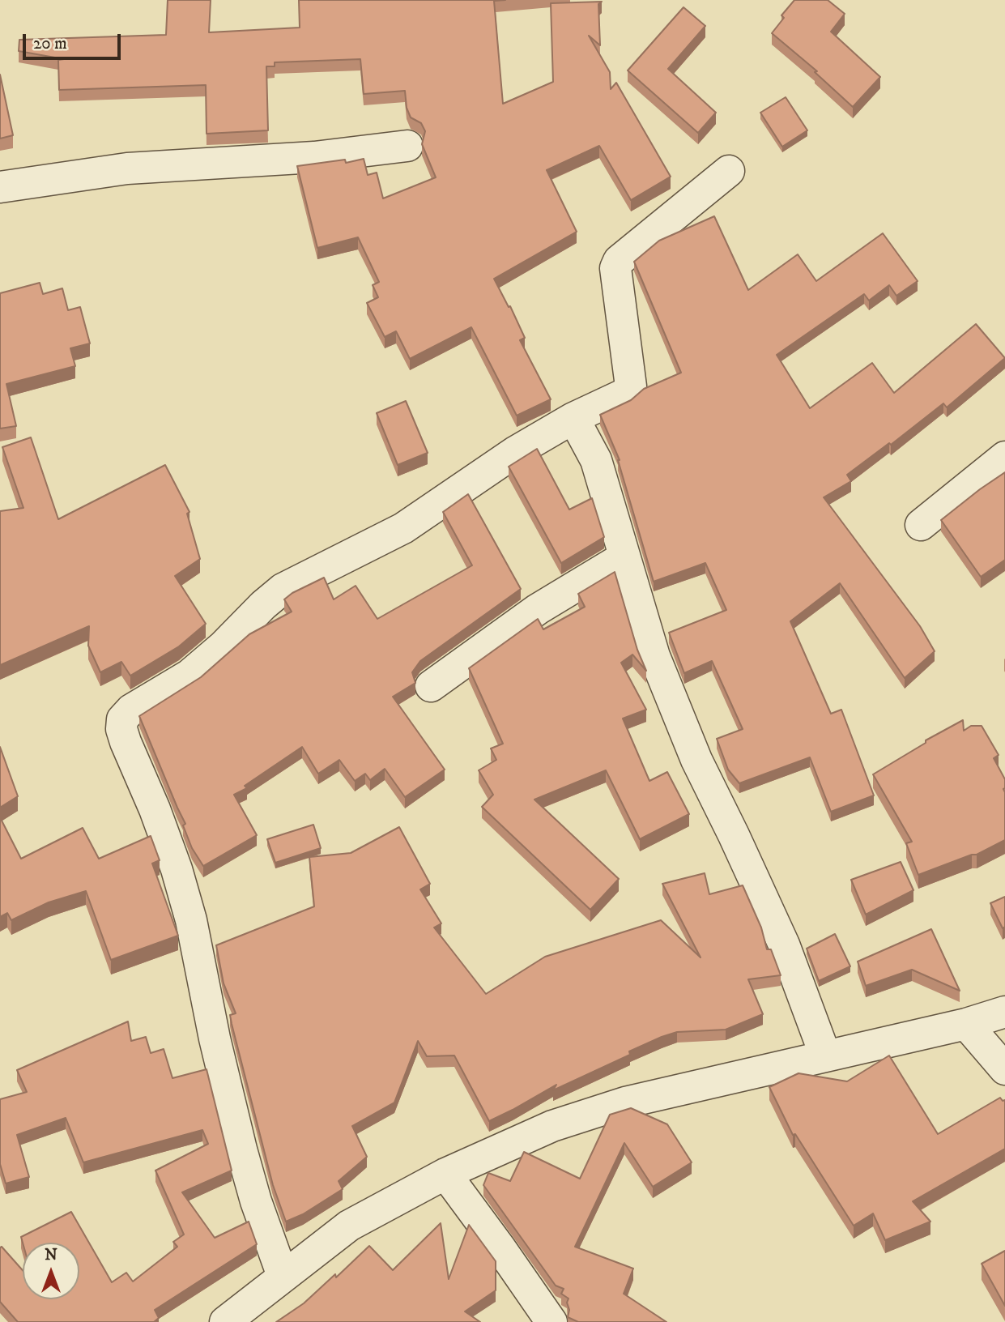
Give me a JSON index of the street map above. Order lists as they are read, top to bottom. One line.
{"scale_bar":"20 m","north":"top"}
